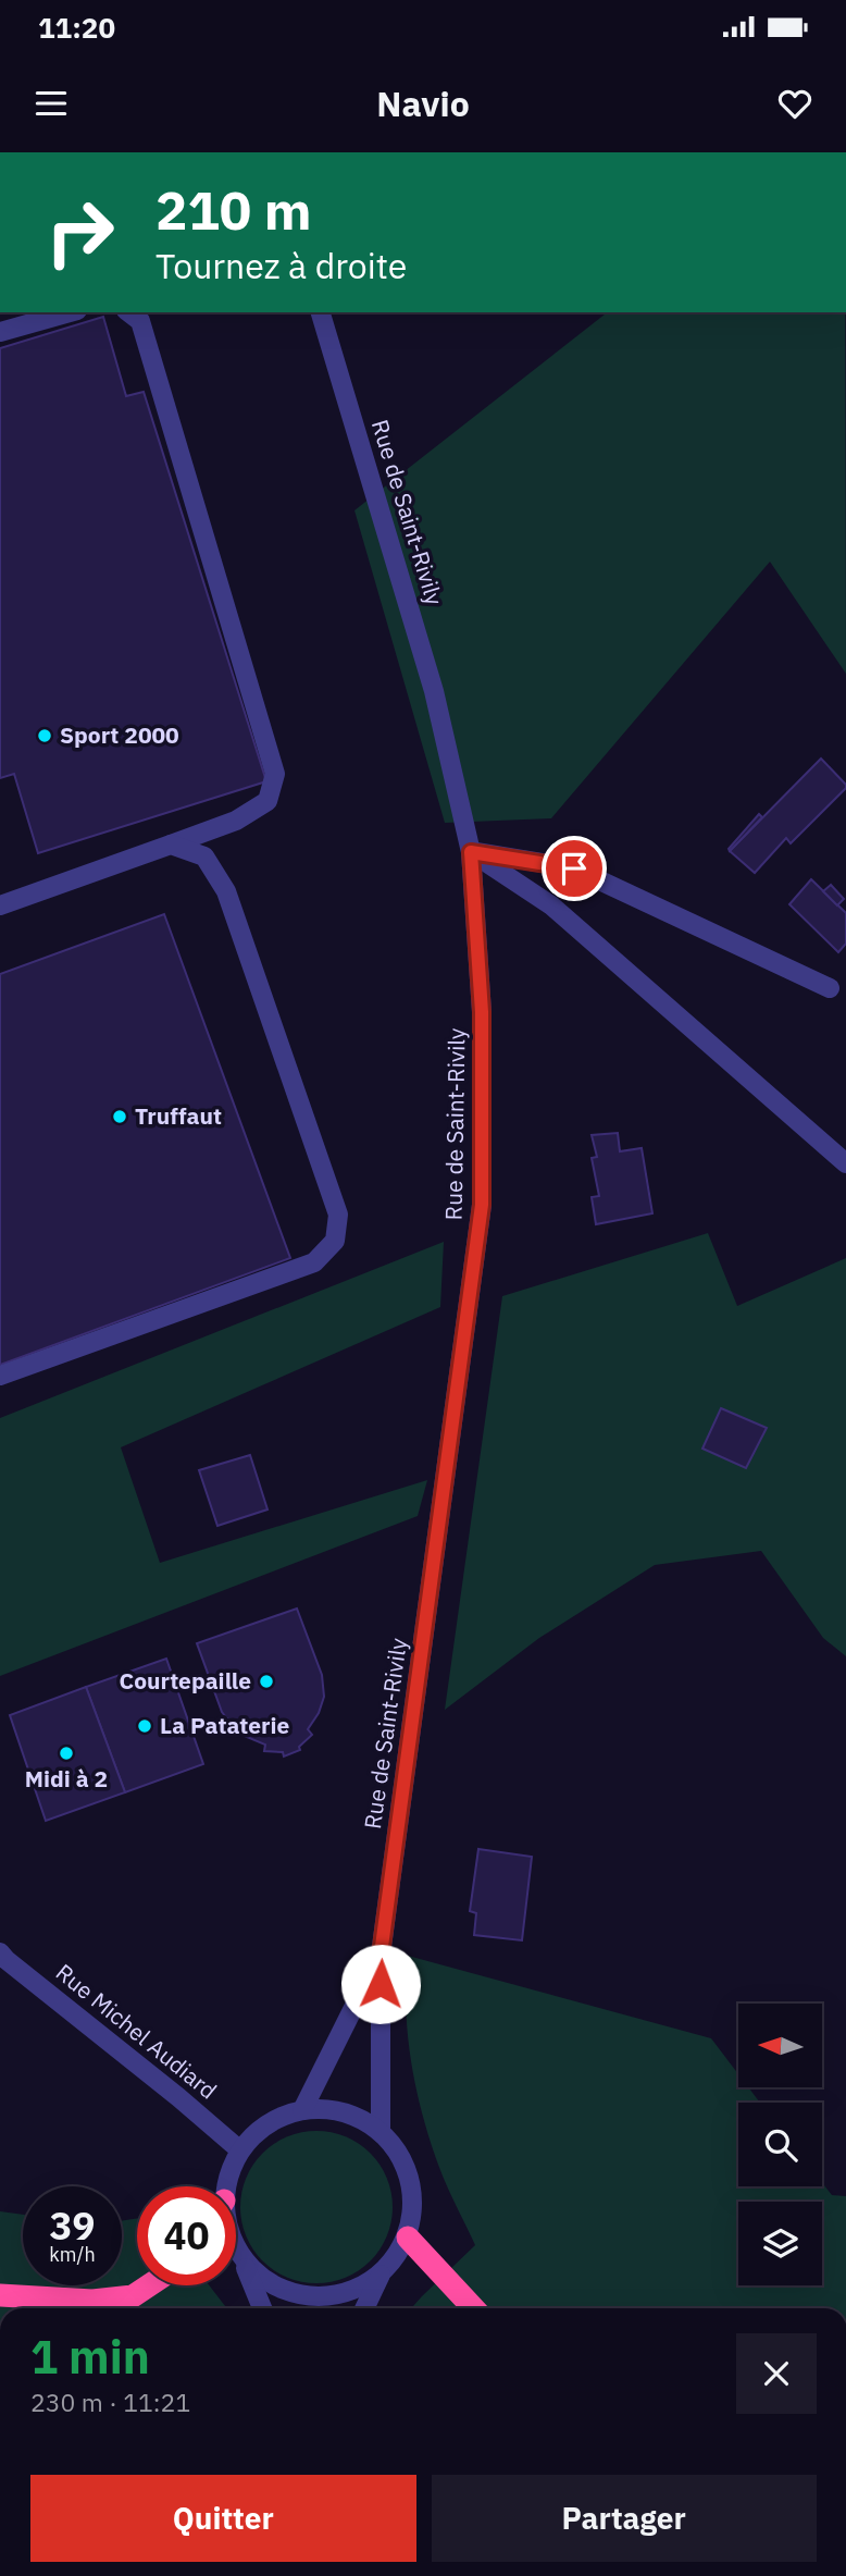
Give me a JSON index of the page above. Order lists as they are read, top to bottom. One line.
{"streets":{"street":["Rue de Saint-Rivily","Rue Michel Audiard"]},"places":["Sport 2000","Truffaut","Courtepaille","La Pataterie","Midi à 2"],"north":"left","page":{"status":"11:20","header":"Navio","turn":["210 m","Tournez à droite"],"speed":"39 km/h","limit":"40","heading":["1 min","230 m · 11:21"],"buttons":["Quitter","Partager"]}}
